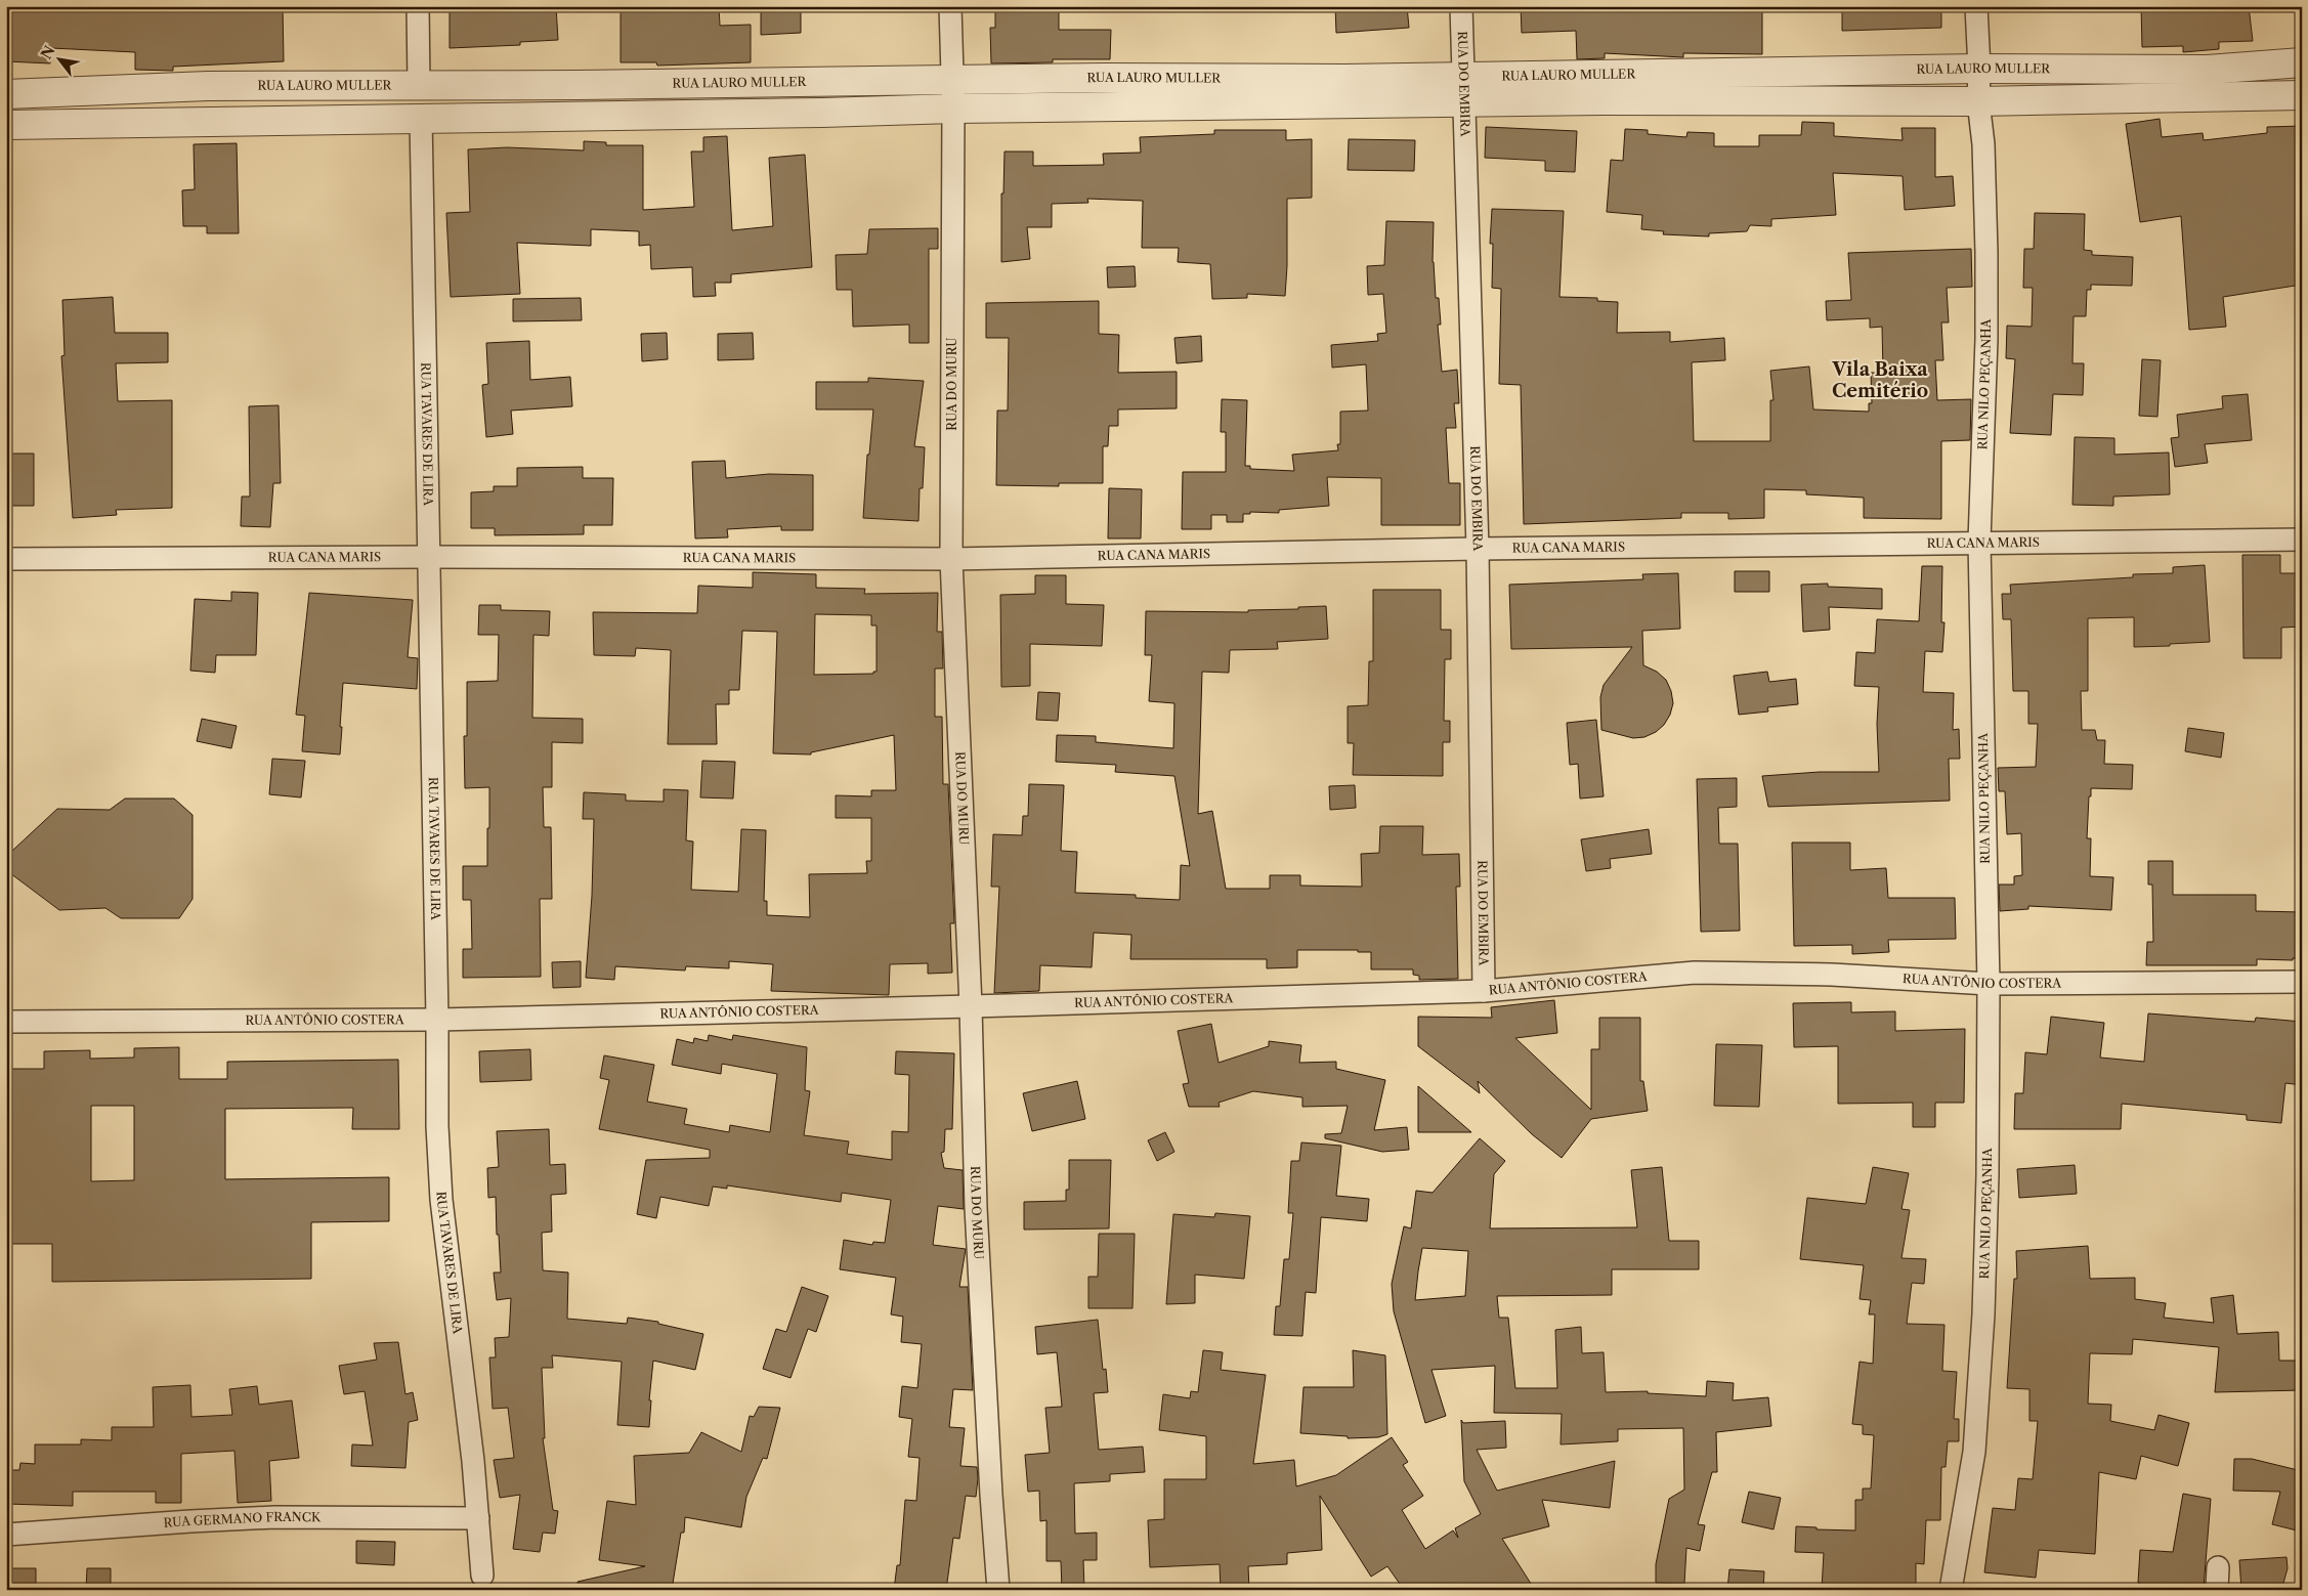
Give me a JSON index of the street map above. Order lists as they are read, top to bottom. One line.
{"streets":{"street":["RUA LAURO MULLER","RUA DO EMBIRA","RUA DO MURU","RUA NILO PEÇANHA","RUA TAVARES DE LIRA","RUA CANA MARIS","RUA ANTÔNIO COSTERA","RUA GERMANO FRANCK"]},"crossings":[["RUA LAURO MULLER","RUA DO EMBIRA"],["RUA LAURO MULLER","RUA DO MURU"],["RUA LAURO MULLER","RUA NILO PEÇANHA"],["RUA LAURO MULLER","RUA TAVARES DE LIRA"],["RUA DO EMBIRA","RUA CANA MARIS"],["RUA DO EMBIRA","RUA ANTÔNIO COSTERA"],["RUA DO MURU","RUA CANA MARIS"],["RUA DO MURU","RUA ANTÔNIO COSTERA"],["RUA NILO PEÇANHA","RUA CANA MARIS"],["RUA NILO PEÇANHA","RUA ANTÔNIO COSTERA"],["RUA TAVARES DE LIRA","RUA CANA MARIS"],["RUA TAVARES DE LIRA","RUA ANTÔNIO COSTERA"],["RUA TAVARES DE LIRA","RUA GERMANO FRANCK"]],"districts":["Vila Baixa Cemitério"],"north":"top left"}
